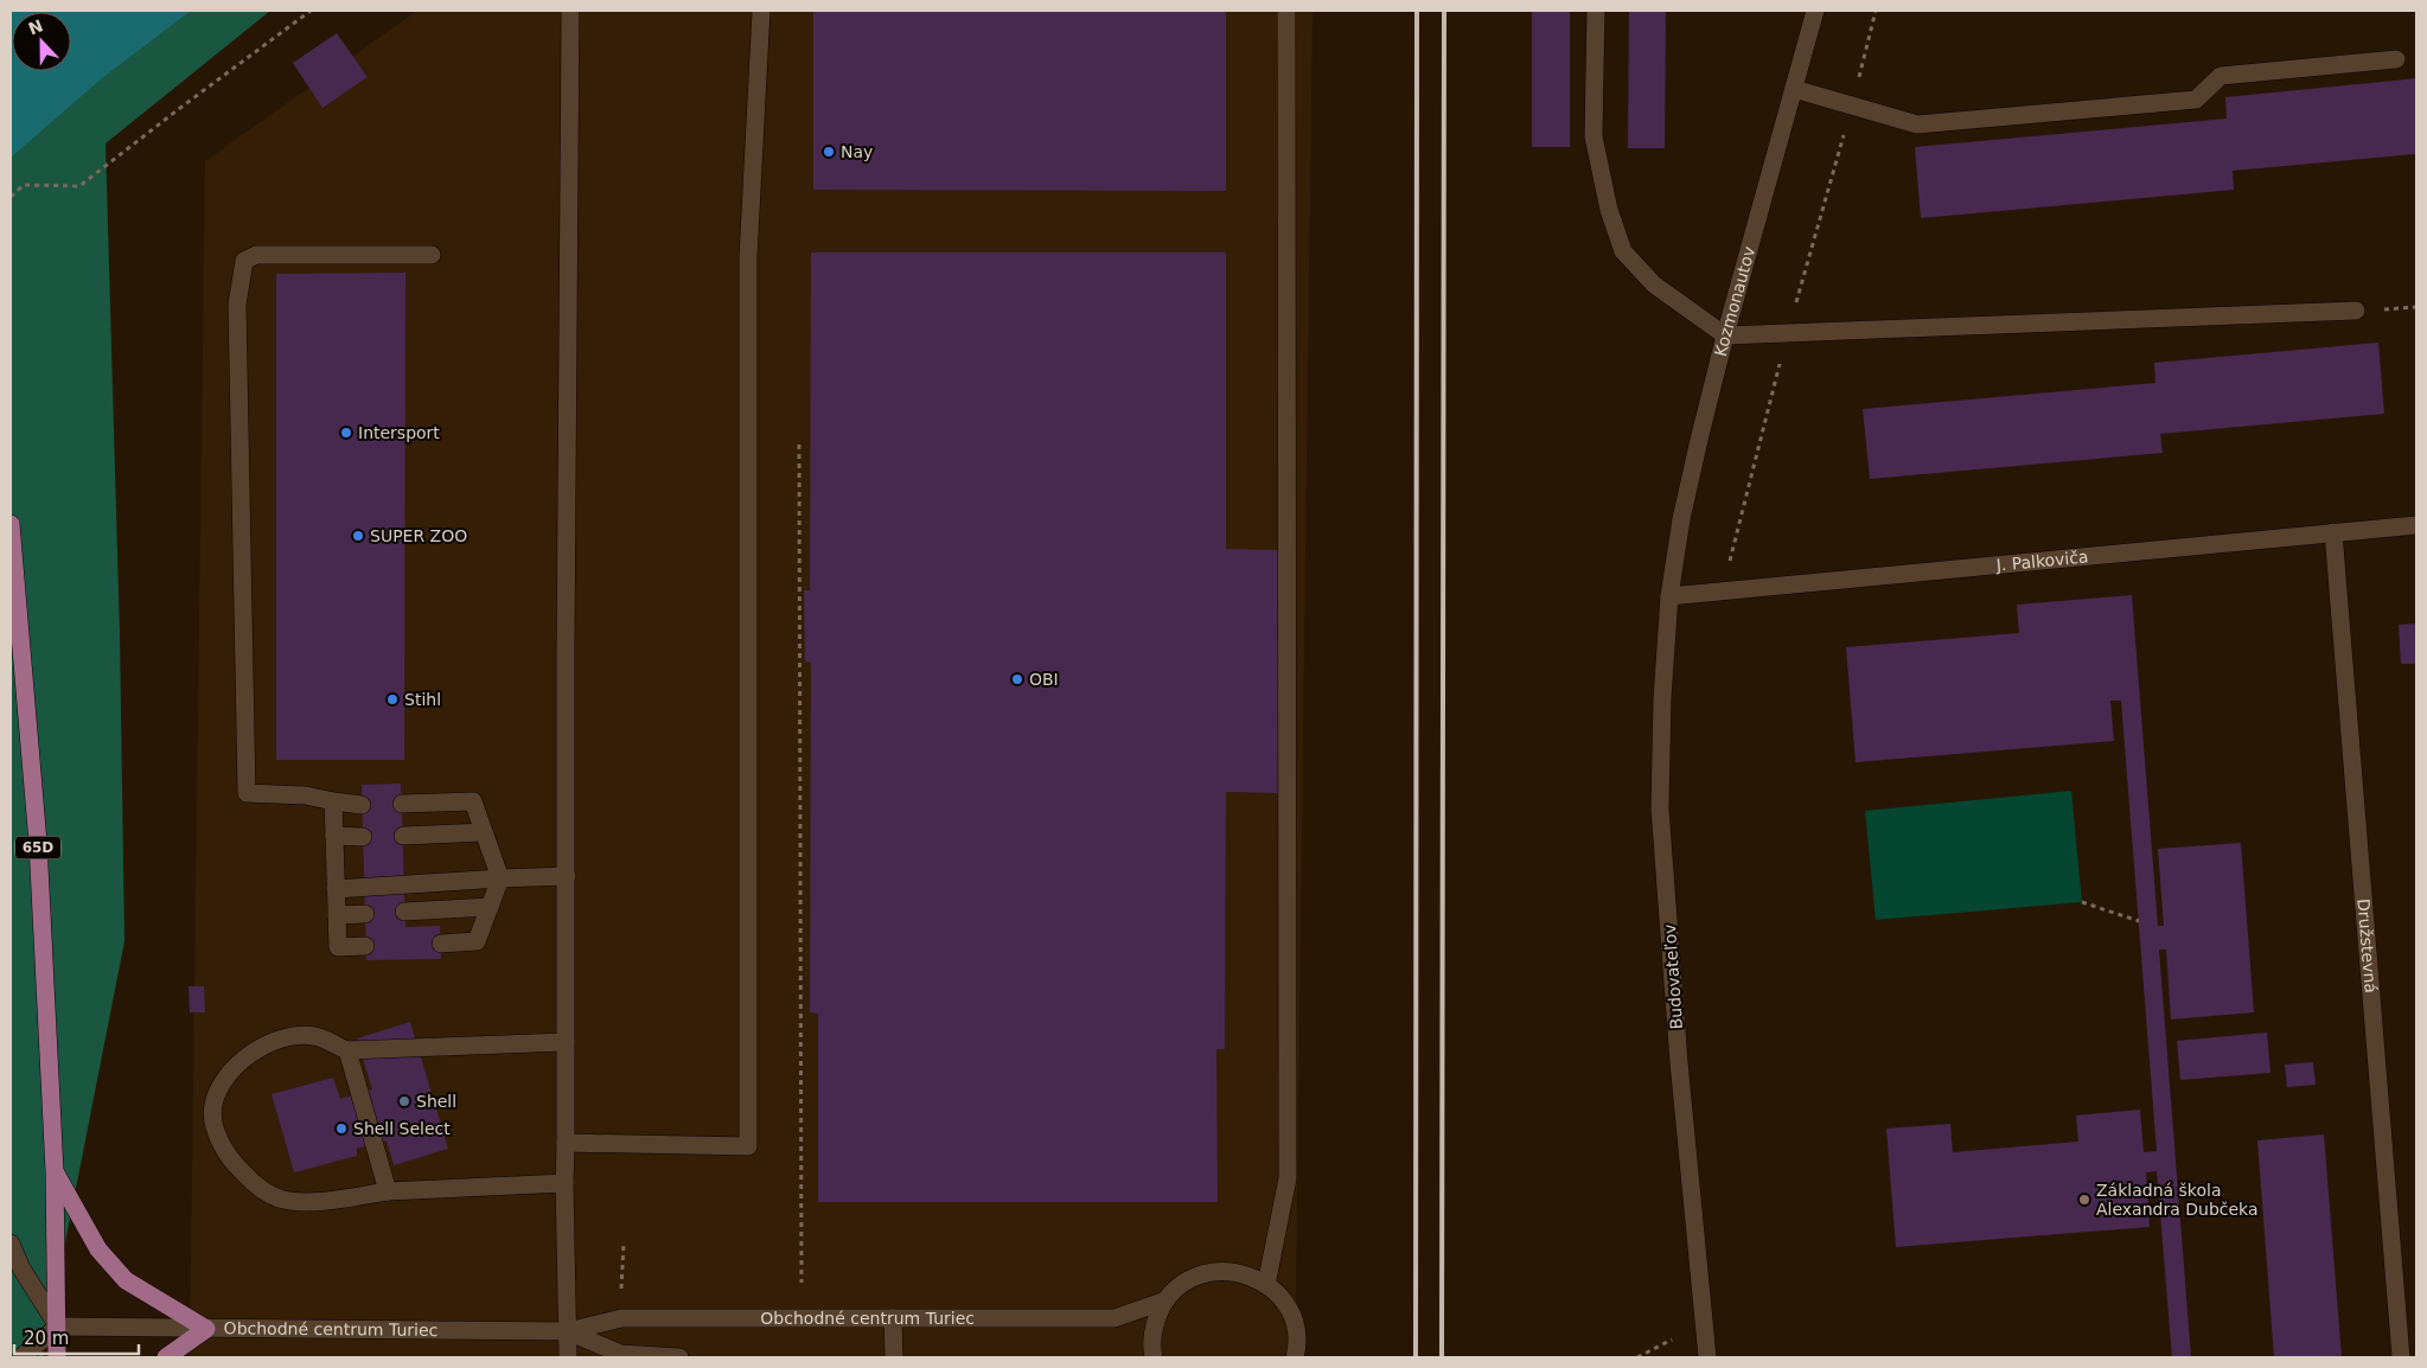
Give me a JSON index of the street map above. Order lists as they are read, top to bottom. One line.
{"streets":{"main road":["65D"],"street":["Kozmonautov","J. Palkoviča","Družstevná","Budovateľov","Obchodné centrum Turiec"]},"crossings":[["Kozmonautov","J. Palkoviča"],["Kozmonautov","Budovateľov"],["J. Palkoviča","Družstevná"],["J. Palkoviča","Budovateľov"],["65D","Obchodné centrum Turiec"]],"places":["Nay","Intersport","SUPER ZOO","OBI","Stihl","Shell","Shell Select","Základná škola Alexandra Dubčeka"],"scale_bar":"20 m","north":"top"}
